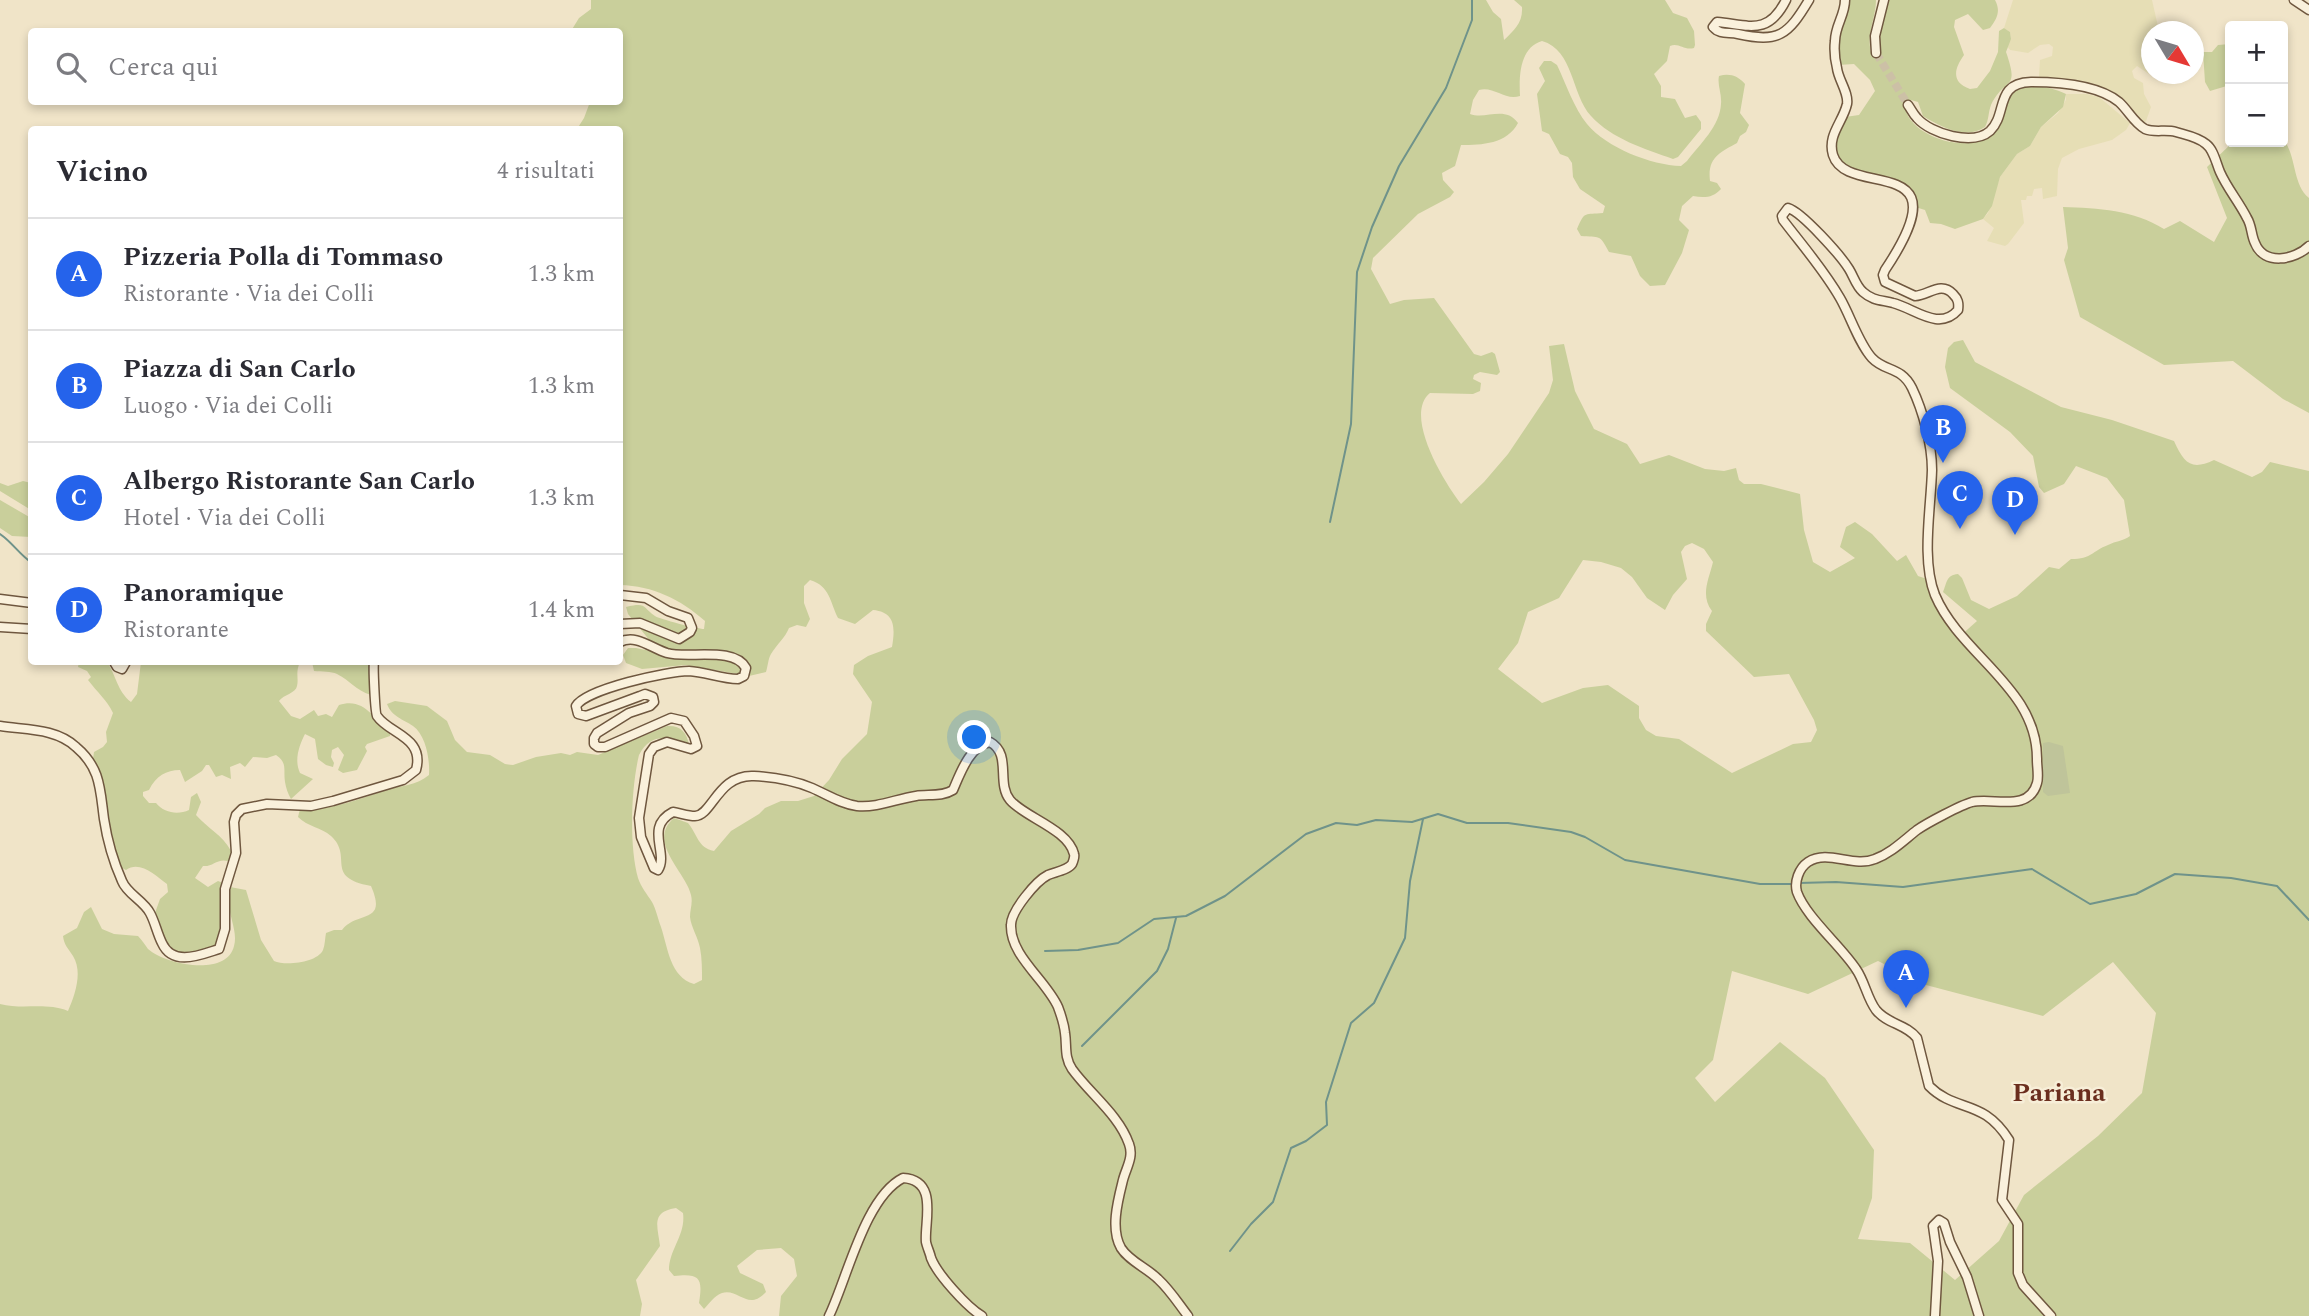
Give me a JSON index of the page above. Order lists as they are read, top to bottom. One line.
{"districts":["Pariana"],"north":"bottom right","page":{"map_buttons":["+","−"],"search":"Cerca qui","heading":["Vicino","4 risultati"],"list":[{"mark":"A","name":"Pizzeria Polla di Tommaso","note":"Ristorante · Via dei Colli","value":"1.3 km"},{"mark":"B","name":"Piazza di San Carlo","note":"Luogo · Via dei Colli","value":"1.3 km"},{"mark":"C","name":"Albergo Ristorante San Carlo","note":"Hotel · Via dei Colli","value":"1.3 km"},{"mark":"D","name":"Panoramique","note":"Ristorante","value":"1.4 km"}],"pins":["B","C","D","A"]}}
